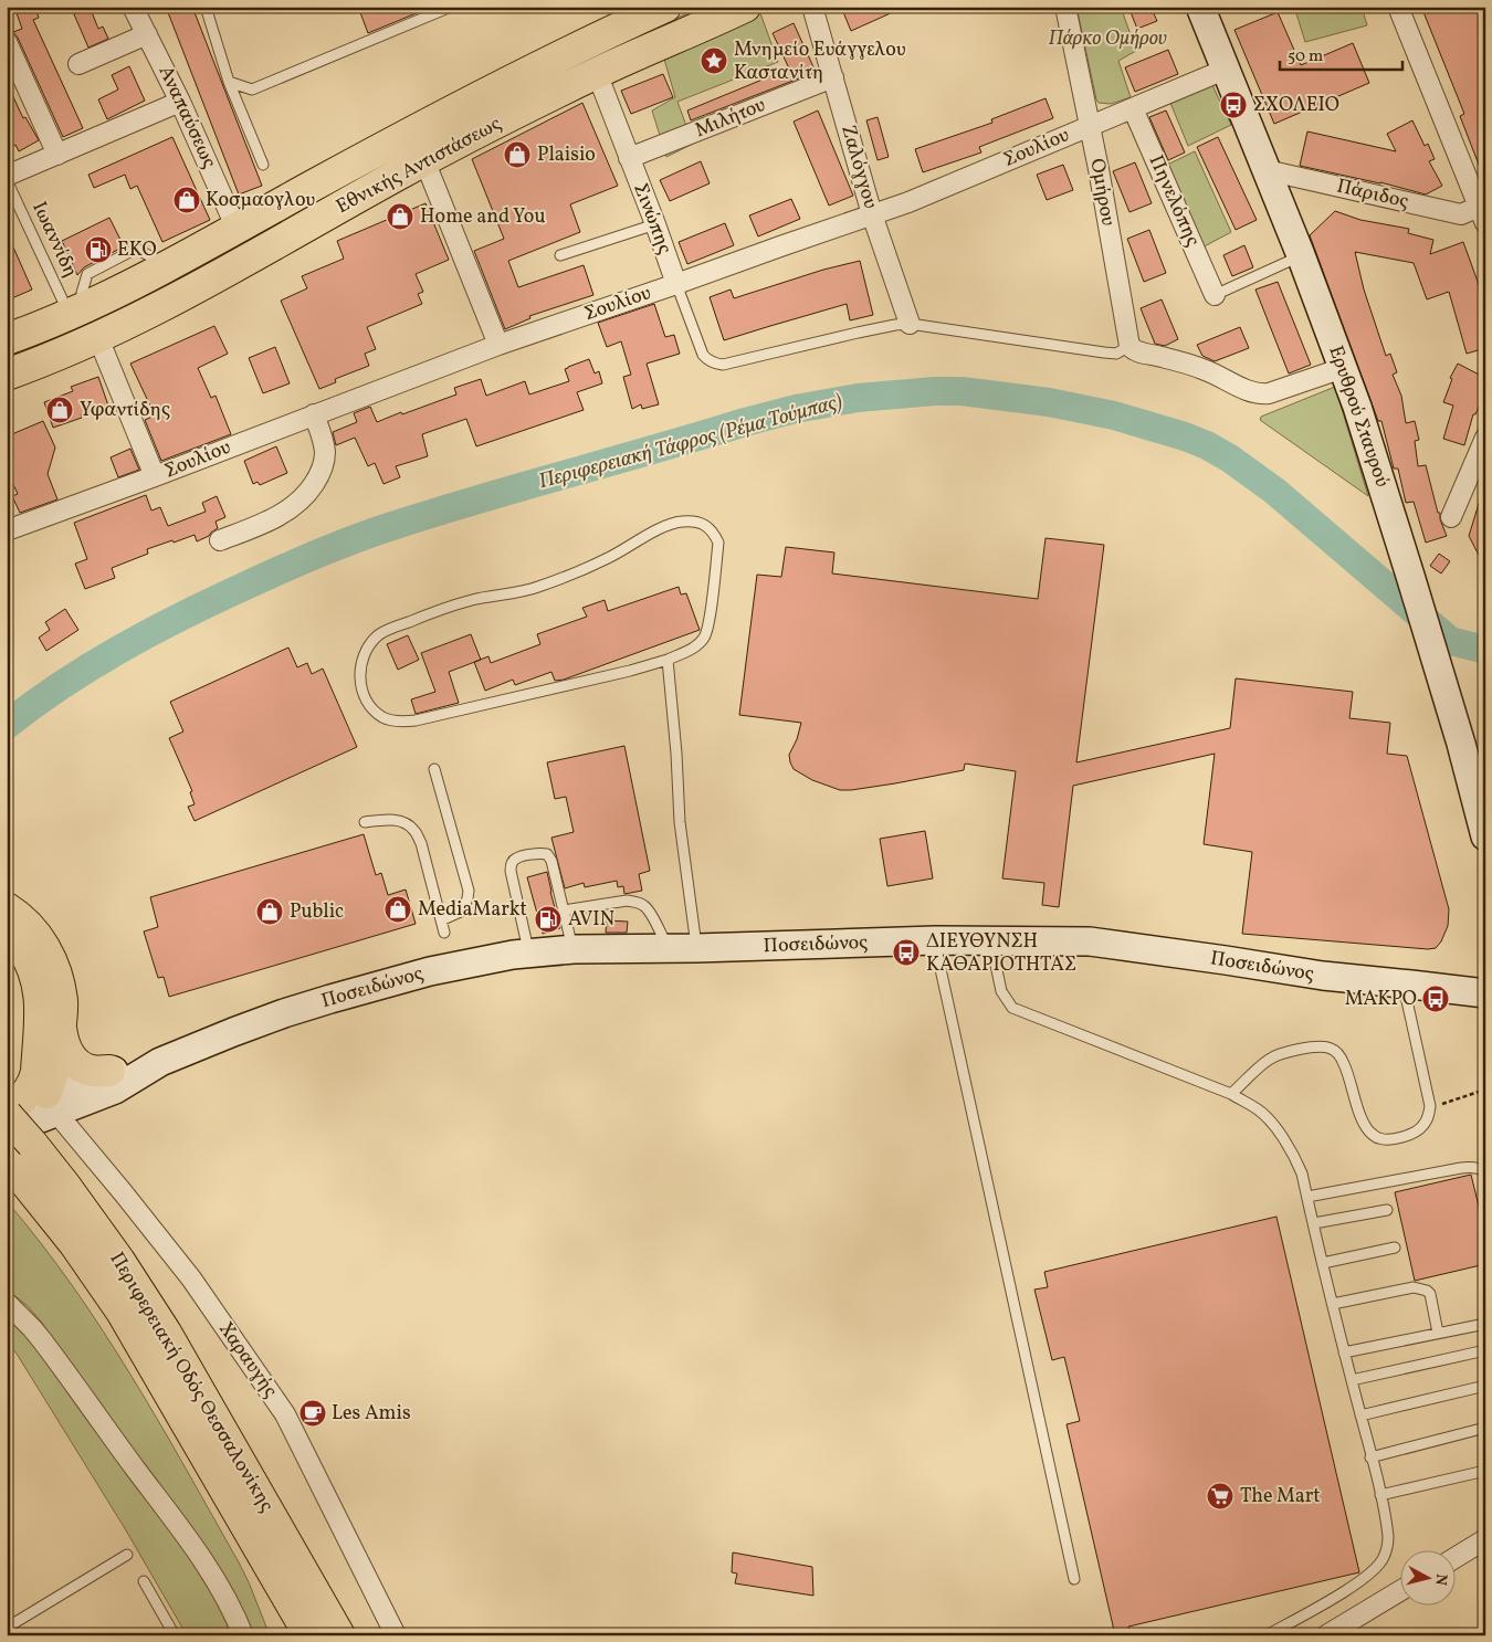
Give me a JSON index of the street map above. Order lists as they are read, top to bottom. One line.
{"streets":{"main road":["Εθνικής Αντιστάσεως","Περιφερειακή Οδός Θεσσαλονίκης"],"street":["Αναπαύσεως","Μιλήτου","Σουλίου","Ζαλόγγου","Ομήρου","Πάριδος","Πηνελόπης","Σινώπης","Ερυθρού Σταυρού","Ποσειδώνος","Χαραυγής"],"lane":["Ιωαννίδη"]},"crossings":[["Αναπαύσεως","Εθνικής Αντιστάσεως"],["Μιλήτου","Ζαλόγγου"],["Μιλήτου","Σινώπης"],["Σουλίου","Ζαλόγγου"],["Σουλίου","Ομήρου"],["Σουλίου","Πηνελόπης"],["Σουλίου","Σινώπης"],["Σουλίου","Ερυθρού Σταυρού"],["Εθνικής Αντιστάσεως","Σινώπης"],["Εθνικής Αντιστάσεως","Ιωαννίδη"],["Ζαλόγγου","Σινώπης"],["Πάριδος","Ερυθρού Σταυρού"],["Ποσειδώνος","Χαραυγής"],["Ποσειδώνος","Περιφερειακή Οδός Θεσσαλονίκης"]],"water":["Περιφερειακή Τάφρος (Ρέμα Τούμπας)"],"parks":["Πάρκο Ομήρου"],"places":{"place":["Μνημείο Ευάγγελου Καστανίτη"],"bus stop":["ΣΧΟΛΕΙΟ","ΔΙΕΥΘΥΝΣΗ ΚΑΘΑΡΙΟΤΗΤΑΣ","ΜΑΚΡΟ"],"shop":["Plaisio","Κοσμαογλου","Home and You","Υφαντίδης","MediaMarkt","Public"],"fuel station":["ΕΚΟ","AVIN"],"cafe":["Les Amis"],"supermarket":["The Mart"]},"scale_bar":"50 m","north":"right"}
